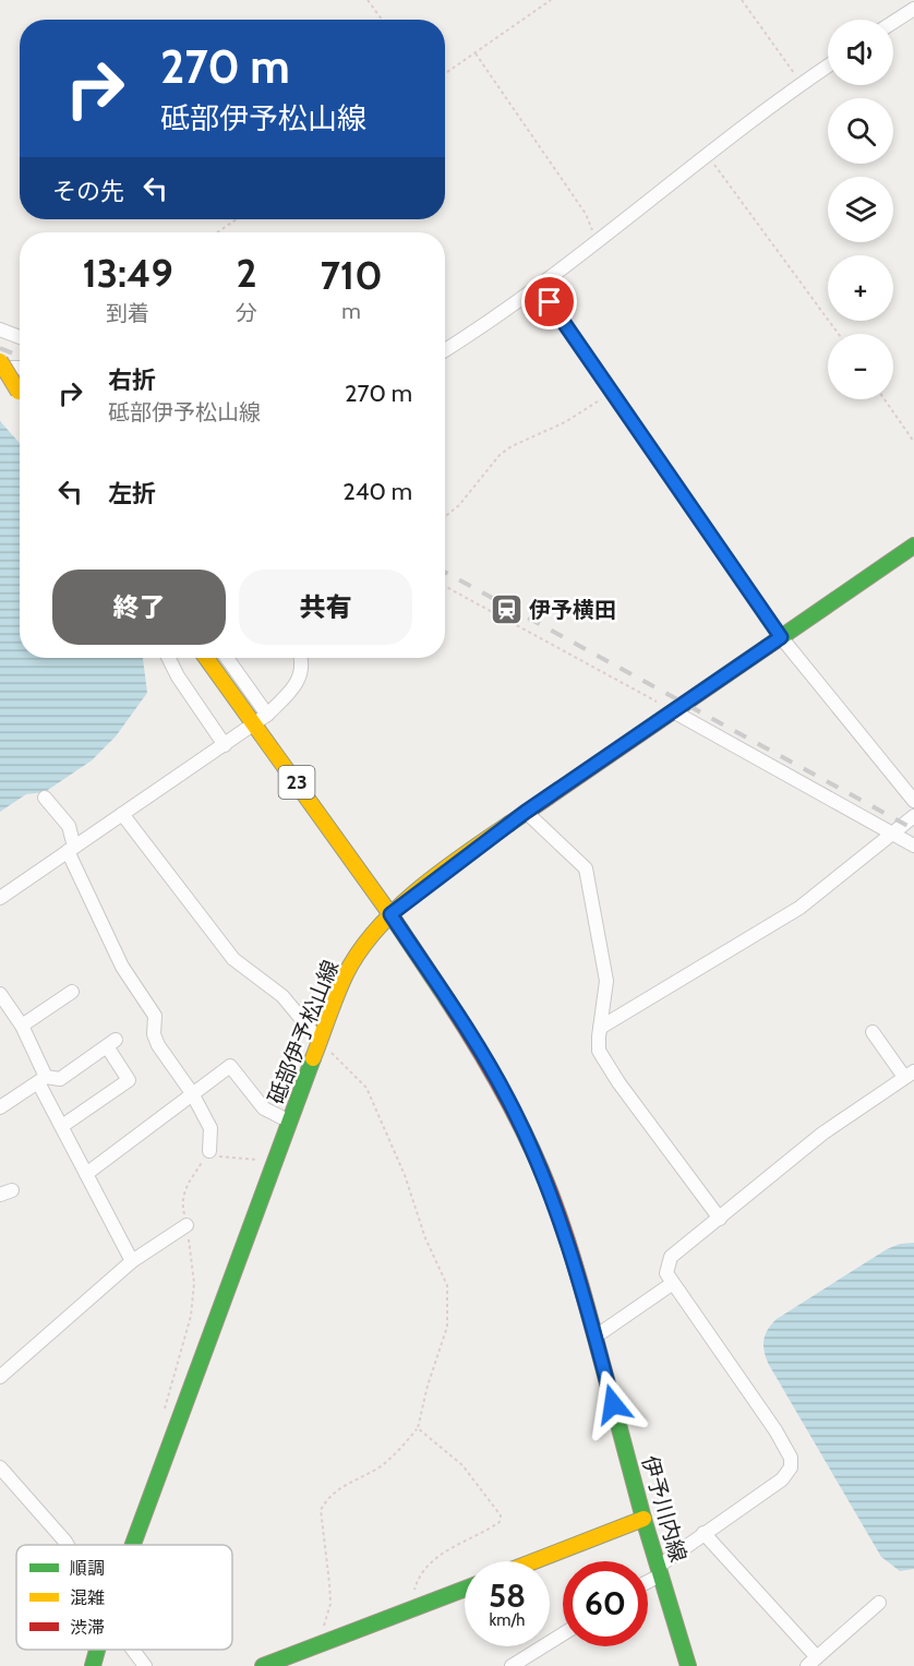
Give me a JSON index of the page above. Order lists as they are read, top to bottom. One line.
{"streets":{"main road":["23","砥部伊予松山線","伊予川内線"]},"crossings":[["砥部伊予松山線","伊予川内線"]],"places":{"station":["伊予横田"]},"legend":["順調","混雑","渋滞"],"page":{"map_buttons":["+","−"],"turn":["270 m","砥部伊予松山線"],"then":"その先","eta":["13:49","到着","2","分","710","m"],"list":[{"name":"右折","note":"砥部伊予松山線","value":"270 m"},{"name":"左折","value":"240 m"}],"buttons":["終了","共有"],"speed":"58 km/h","limit":"60"}}
